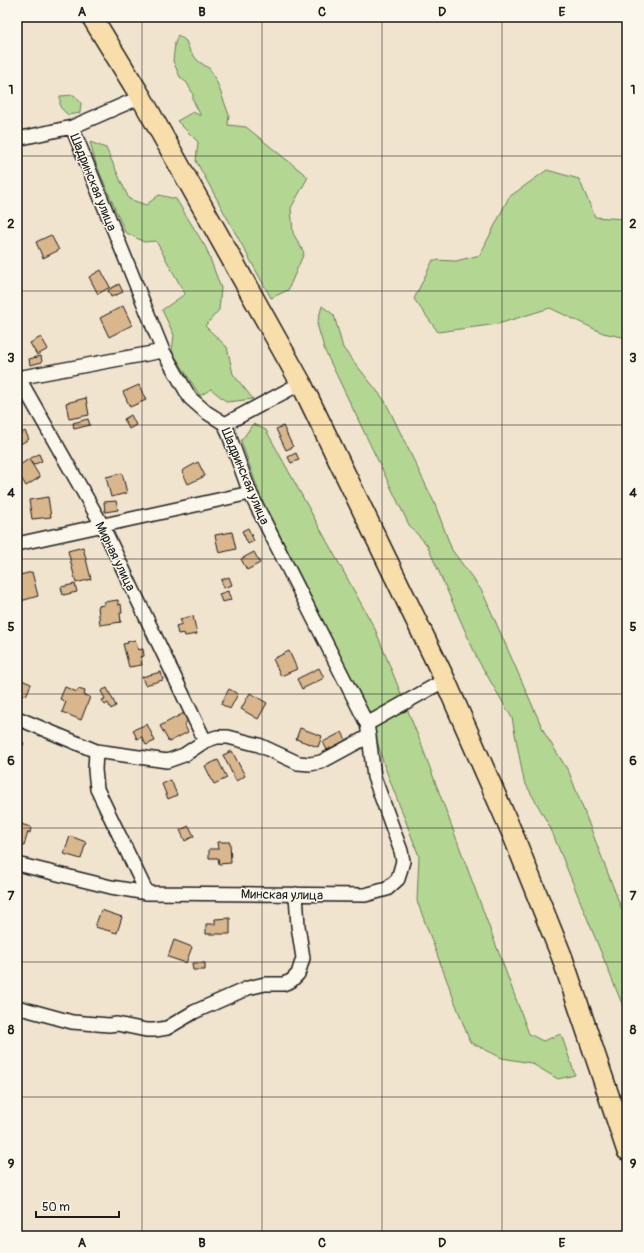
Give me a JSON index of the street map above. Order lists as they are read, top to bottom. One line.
{"streets":{"street":["Шадринская улица","Мирная улица","Минская улица"]},"crossings":[["Шадринская улица","Минская улица"]],"scale_bar":"50 m","grid":{"columns":["A","B","C","D","E"],"rows":["1","2","3","4","5","6","7","8","9"]}}
